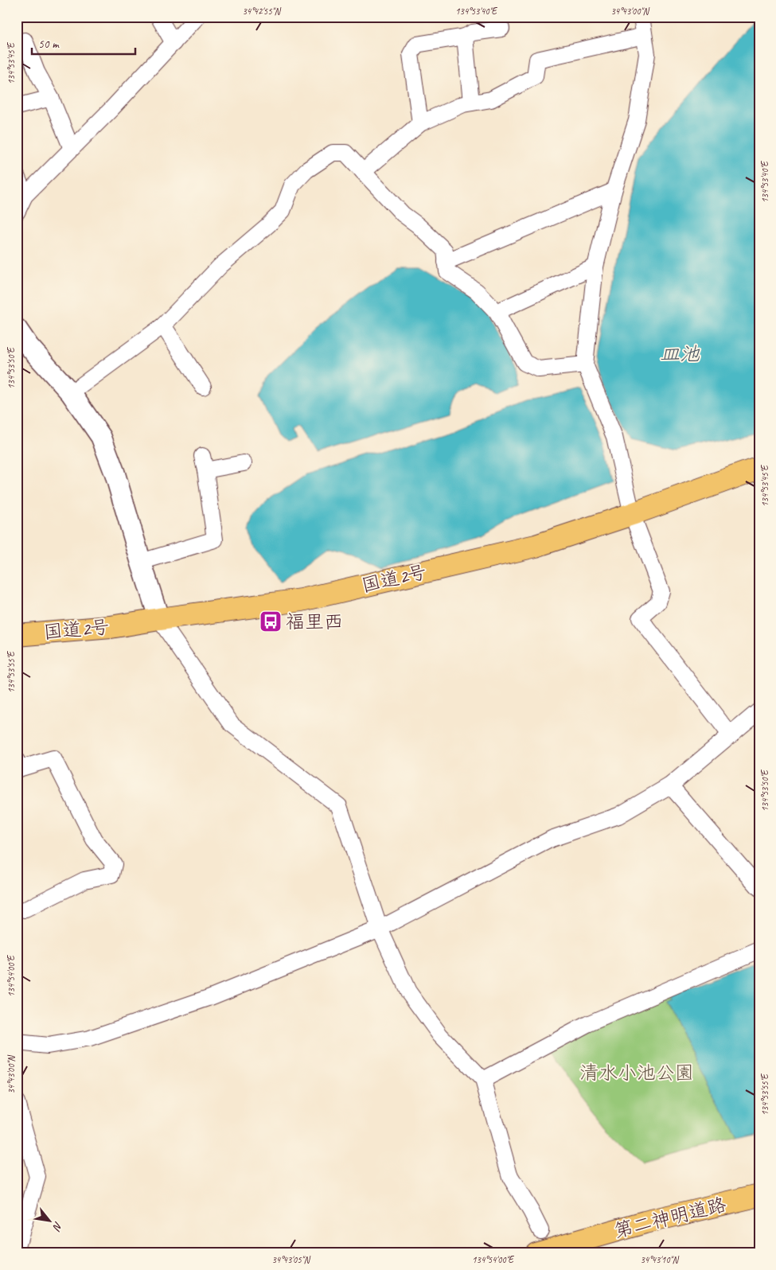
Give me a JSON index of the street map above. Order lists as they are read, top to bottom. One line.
{"streets":{"highway":["国道2号","第二神明道路"]},"water":["皿池"],"parks":["清水小池公園"],"places":{"bus stop":["福里西"]},"scale_bar":"50 m","north":"bottom right","coordinates":["34°42'55\"N","134°53'40\"E","34°43'00\"N","134°53'45\"E","134°53'50\"E","134°53'55\"E","134°54'00\"E","34°43'05\"N","34°43'10\"N"]}
